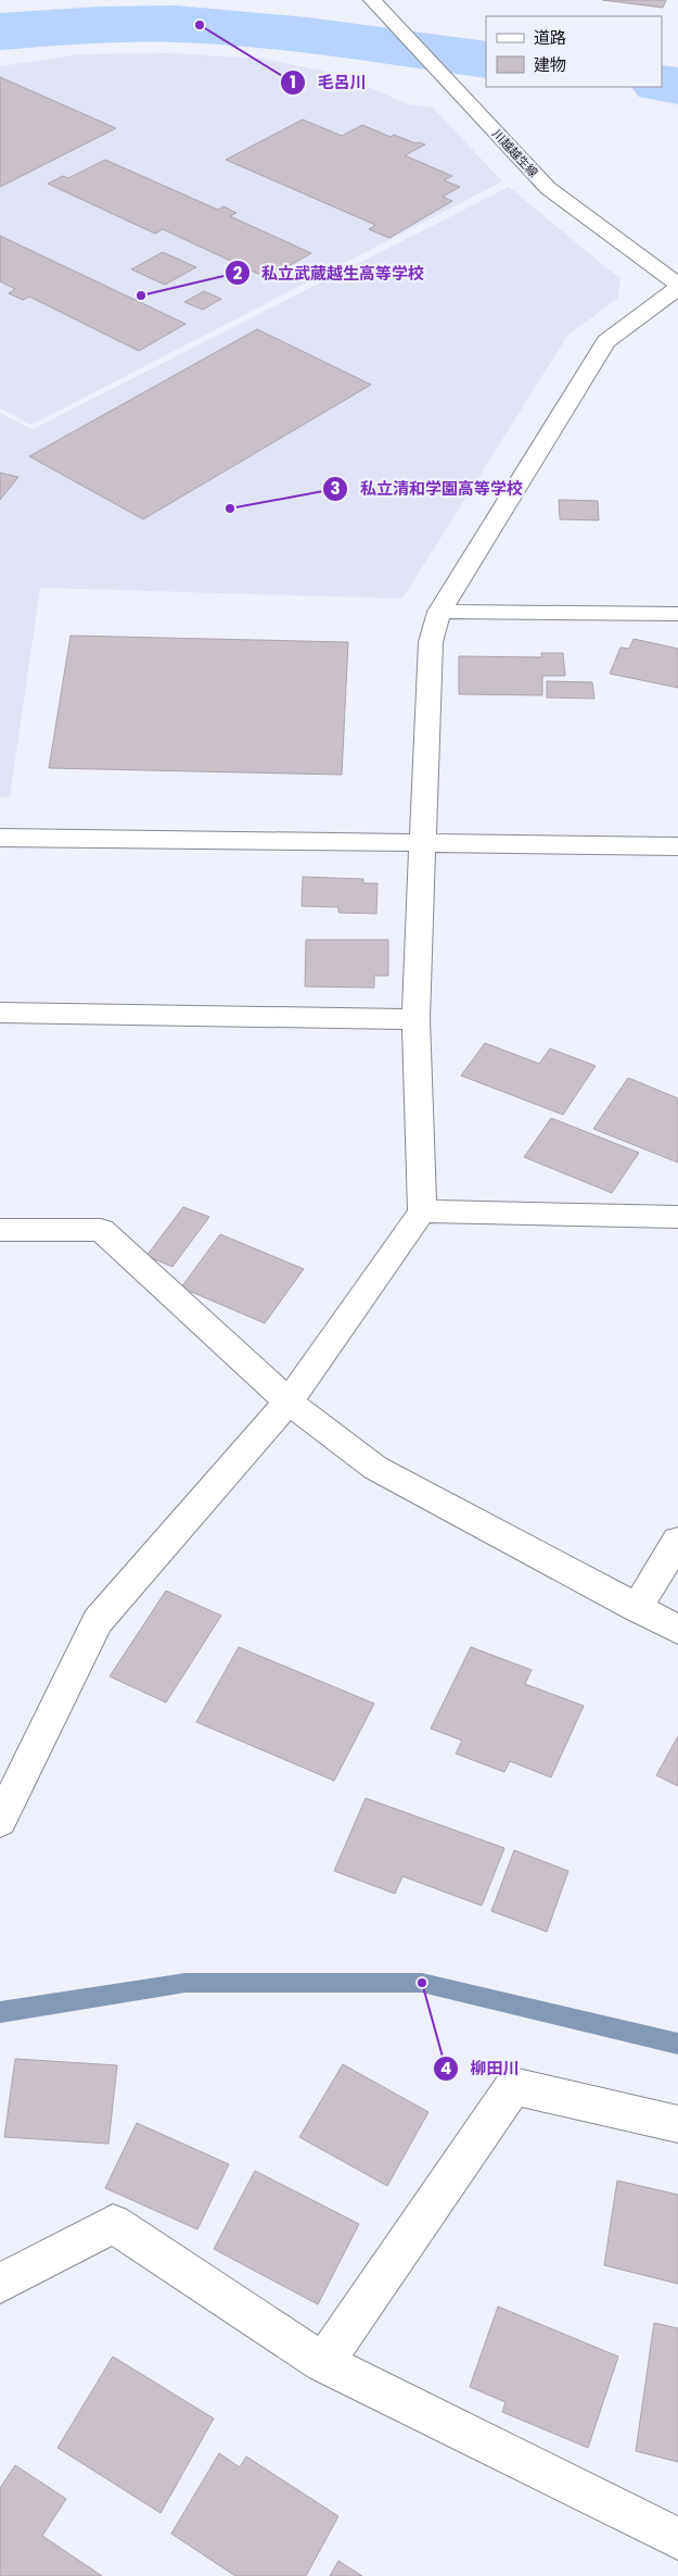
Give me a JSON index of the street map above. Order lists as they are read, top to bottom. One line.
{"streets":{"street":["川越越生線"]},"places":["毛呂川","私立武蔵越生高等学校","私立清和学園高等学校","柳田川"],"legend":["道路","建物"]}
